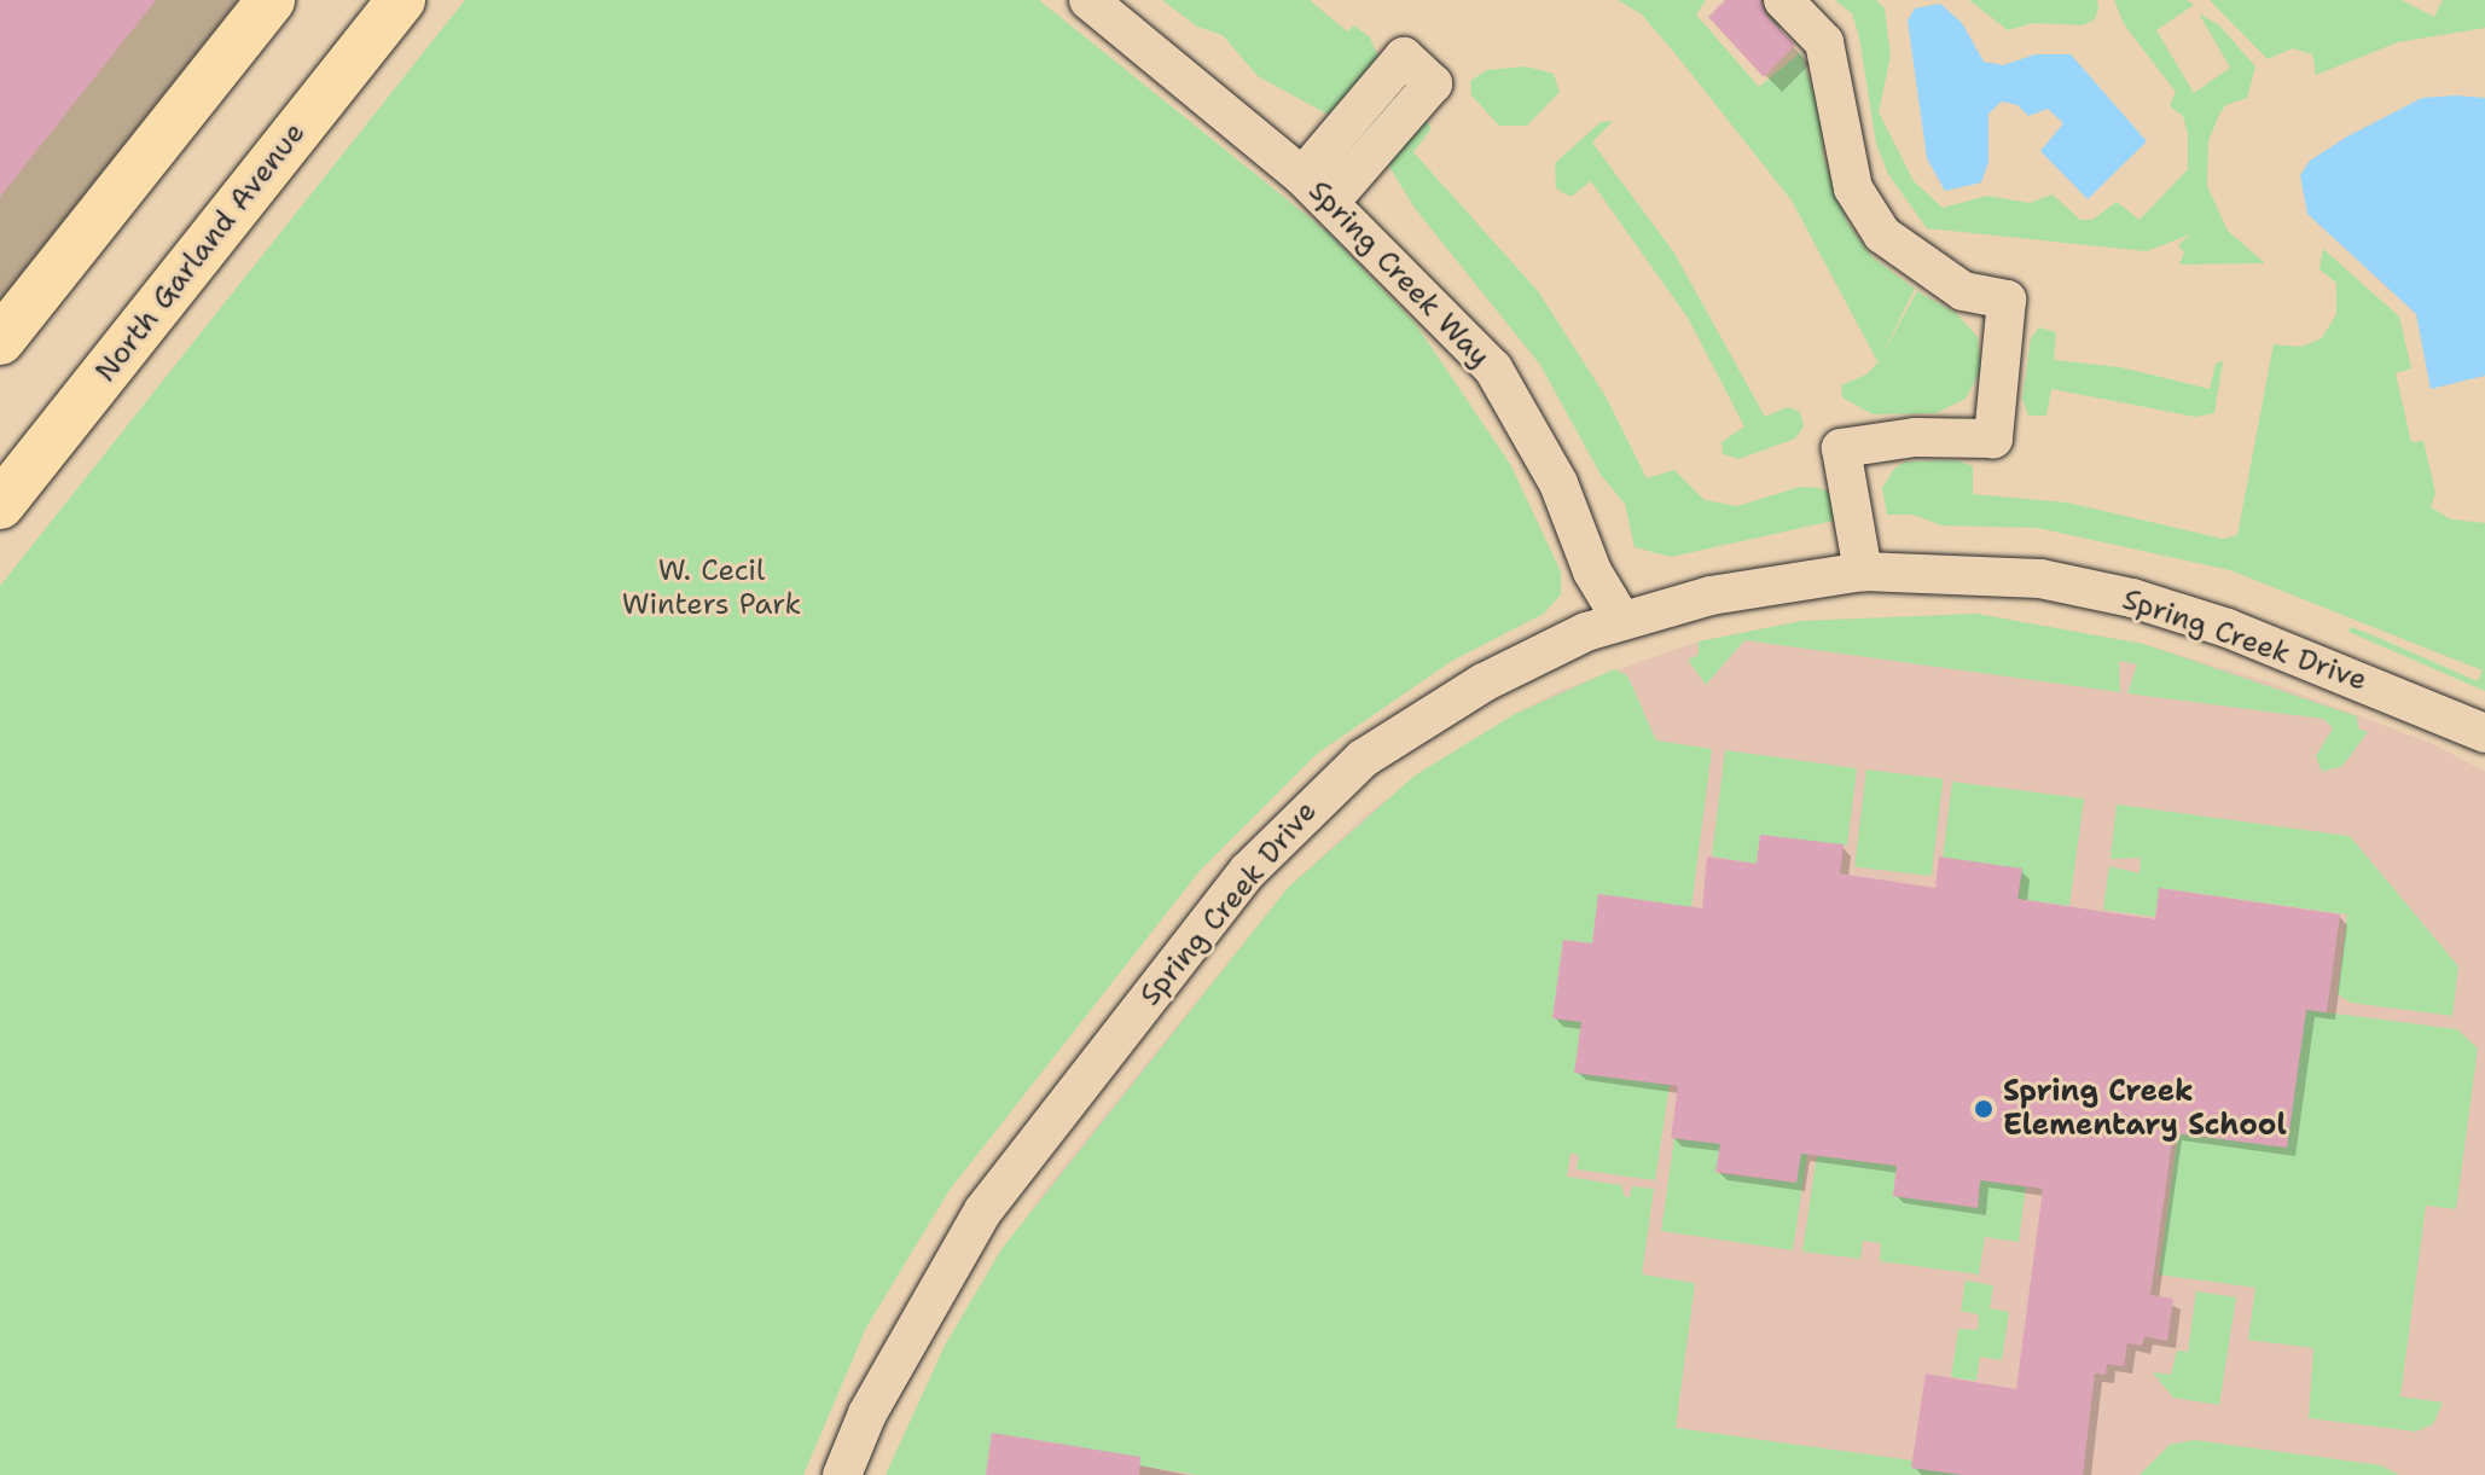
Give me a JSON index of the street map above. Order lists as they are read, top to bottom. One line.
{"streets":{"main road":["North Garland Avenue"],"street":["Spring Creek Way","Spring Creek Drive"]},"crossings":[["Spring Creek Way","Spring Creek Drive"]],"parks":["W. Cecil Winters Park"],"places":["Spring Creek Elementary School"]}
